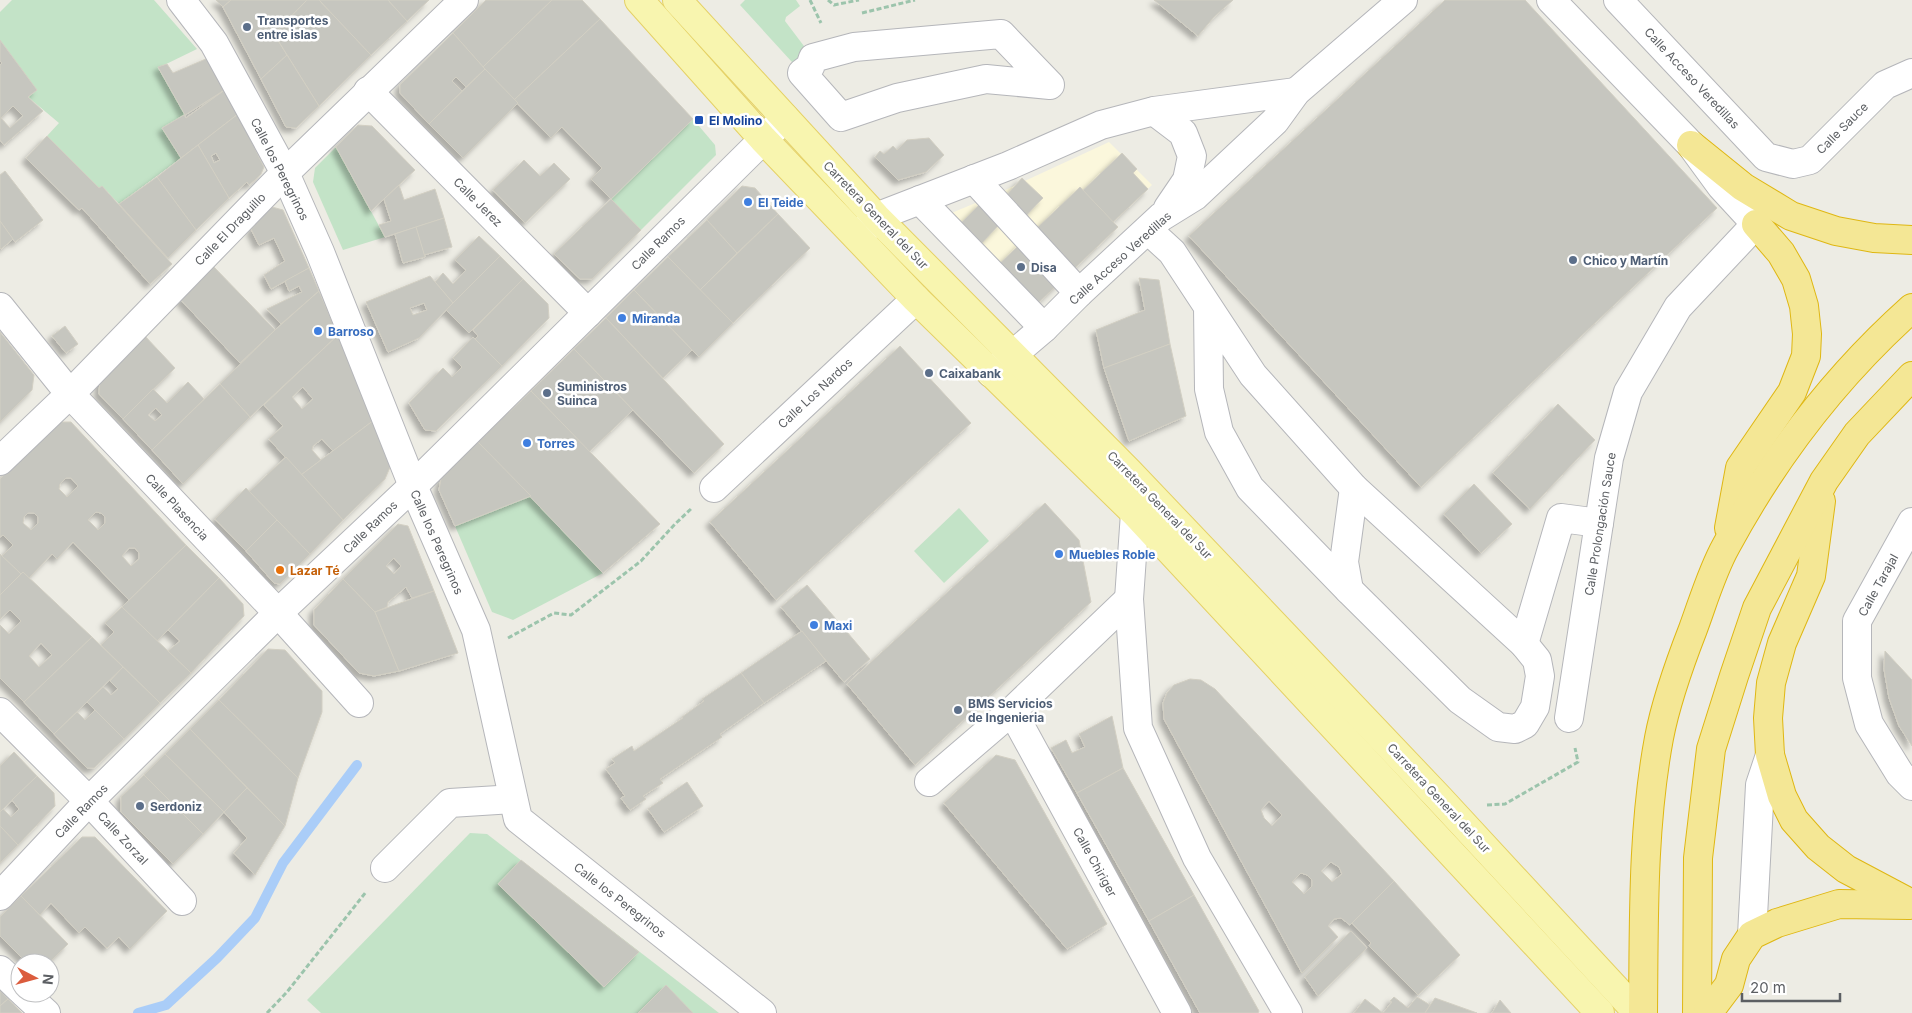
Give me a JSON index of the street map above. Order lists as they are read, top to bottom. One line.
{"streets":{"main road":["Carretera General del Sur"],"street":["Calle Acceso Veredillas","Calle Sauce","Calle los Peregrinos","Calle Jerez","Calle El Draguillo","Calle Ramos","Calle Los Nardos","Calle Plasencia","Calle Prolongación Sauce","Calle Tarajal","Calle Zorzal","Calle Chiriger"]},"crossings":[["Calle Acceso Veredillas","Calle Sauce"],["Calle Acceso Veredillas","Carretera General del Sur"],["Calle los Peregrinos","Calle El Draguillo"],["Calle los Peregrinos","Calle Ramos"],["Calle Jerez","Calle El Draguillo"],["Calle Jerez","Calle Ramos"],["Carretera General del Sur","Calle Ramos"],["Carretera General del Sur","Calle Los Nardos"],["Calle El Draguillo","Calle Plasencia"],["Calle Ramos","Calle Plasencia"],["Calle Ramos","Calle Zorzal"]],"places":{"other":["Transportes entre islas","El Teide","Chico y Martín","Disa","Miranda","Barroso","Caixabank","Suministros Suinca","Torres","Muebles Roble","Lazar Té","Maxi","BMS Servicios de Ingenieria","Serdoniz"],"transit":["El Molino"]},"scale_bar":"20 m","north":"right"}
